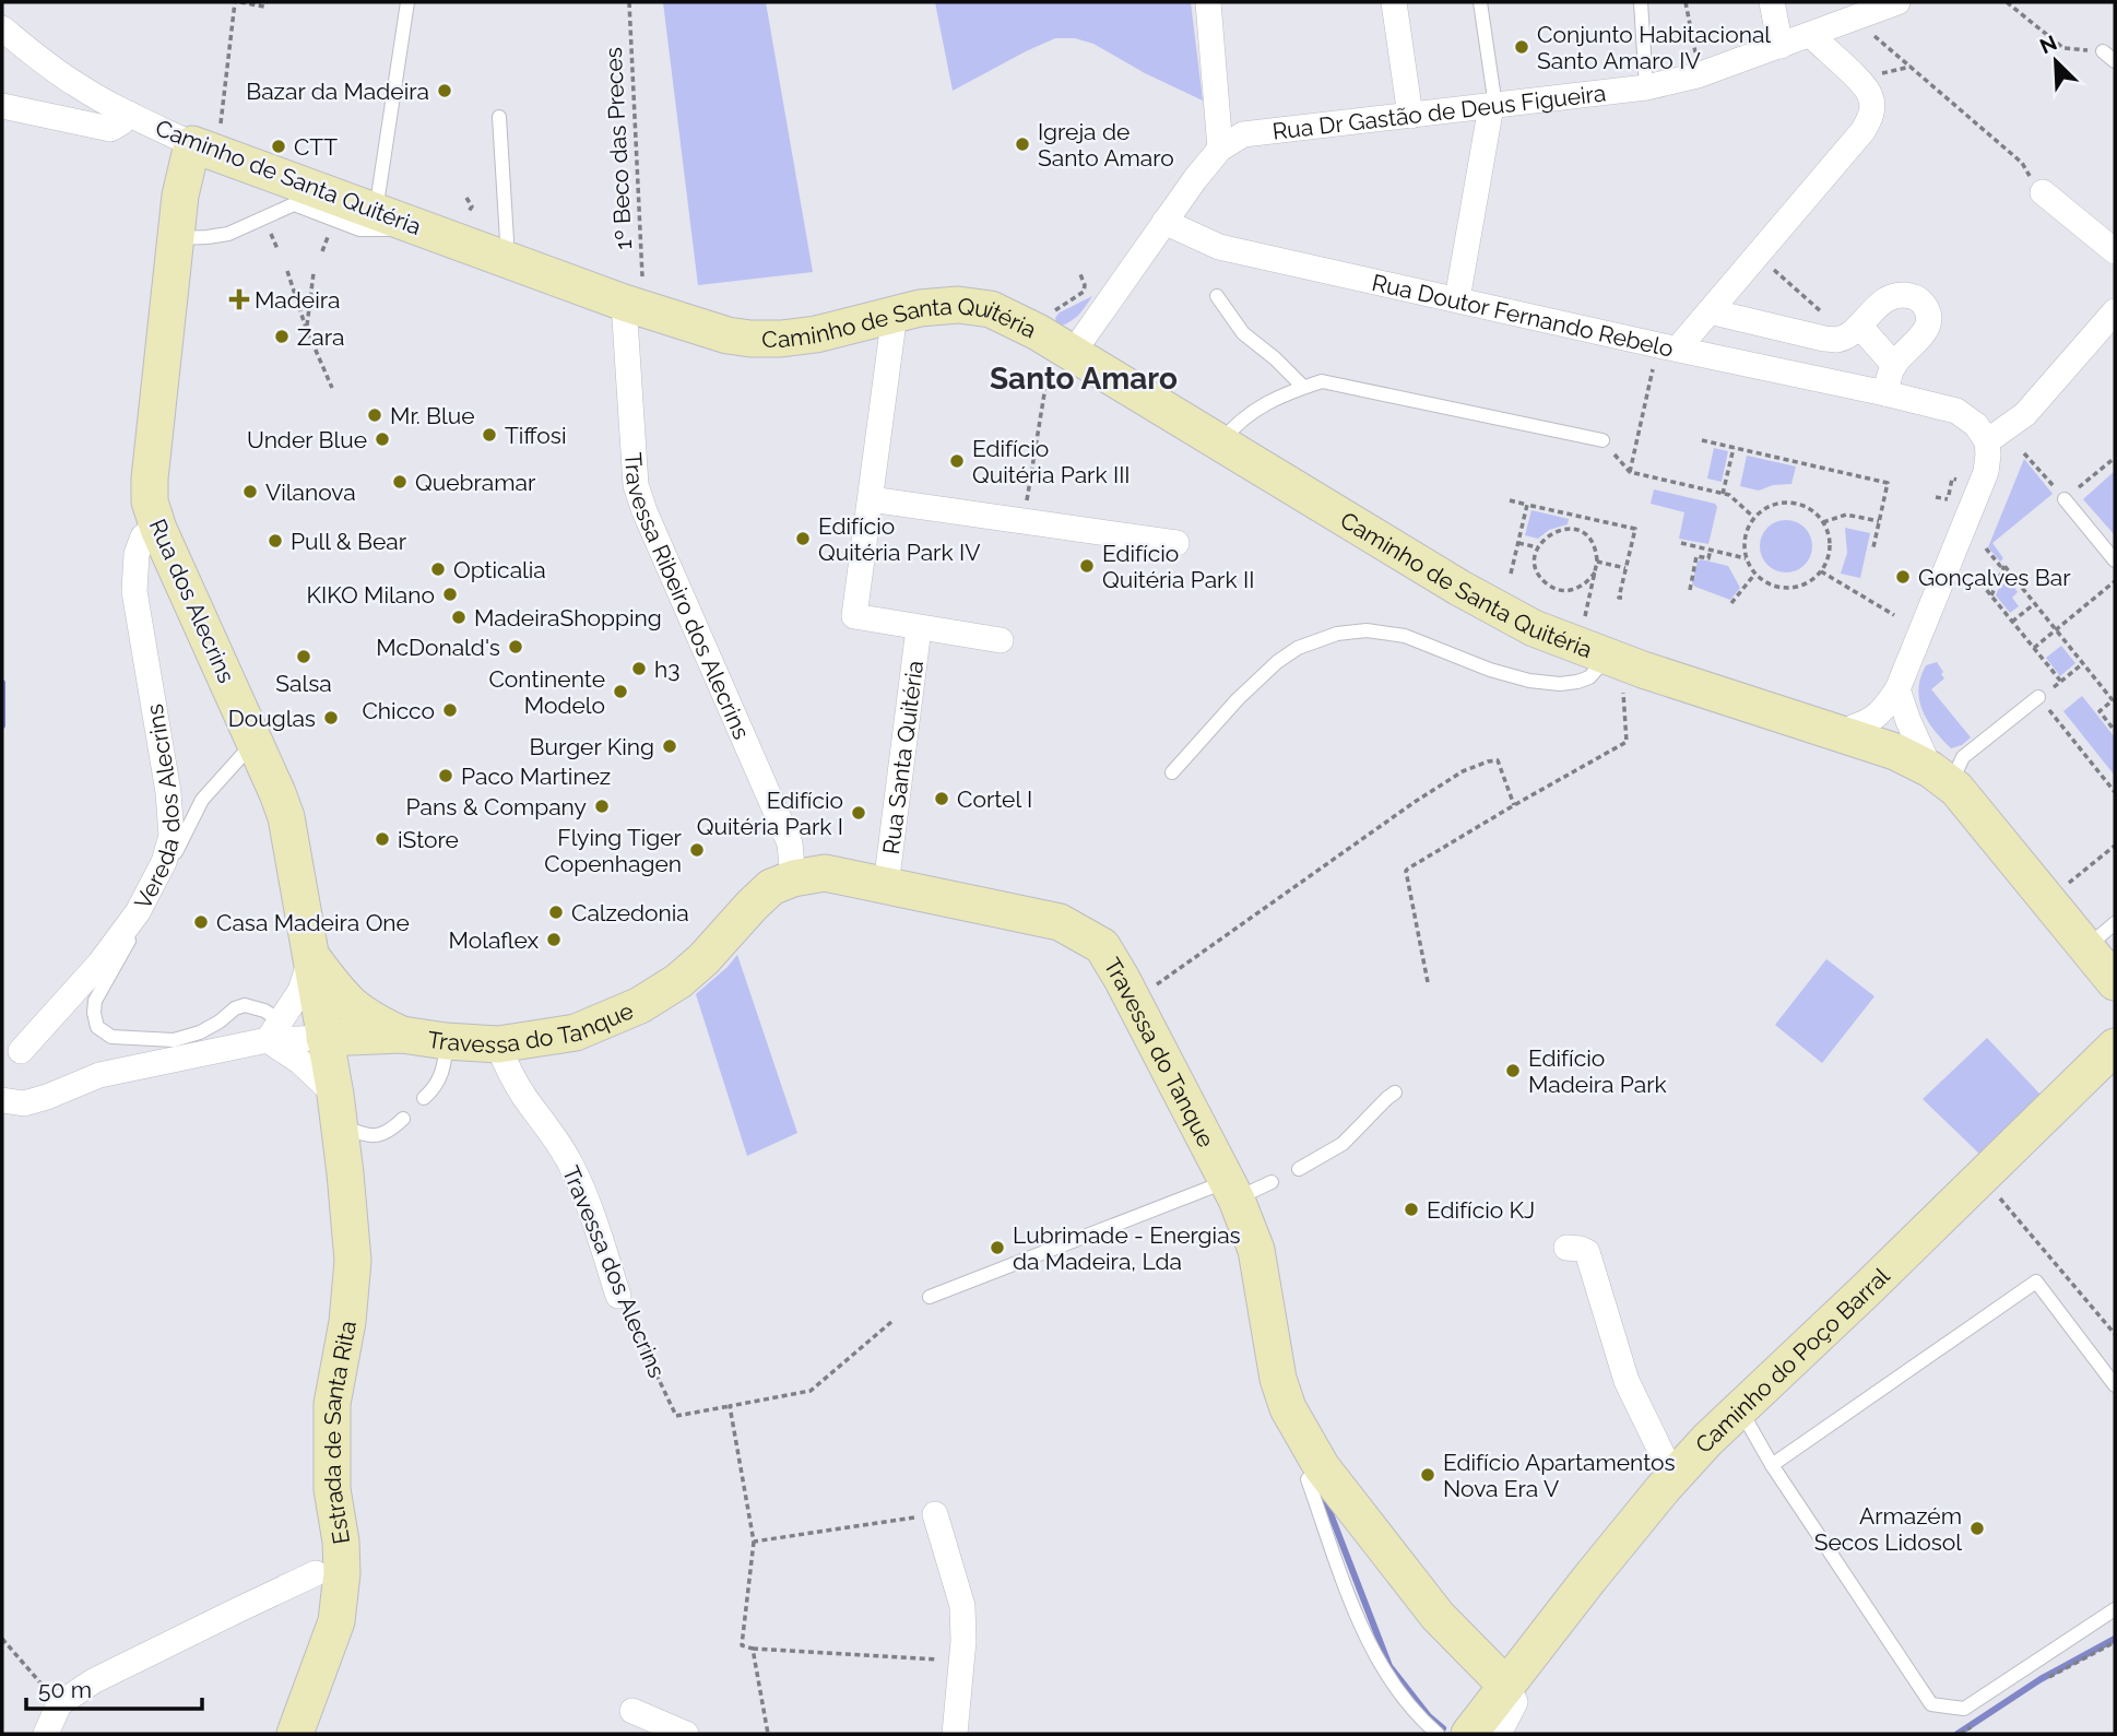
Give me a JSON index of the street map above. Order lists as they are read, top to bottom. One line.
{"streets":{"street":["Rua Dr Gastão de Deus Figueira","Caminho de Santa Quitéria","Rua Doutor Fernando Rebelo","Travessa Ribeiro dos Alecrins","Rua dos Alecrins","Rua Santa Quitéria","Vereda dos Alecrins","Travessa do Tanque","Travessa dos Alecrins","Caminho do Poço Barral","Estrada de Santa Rita"],"path":["1º Beco das Preces"]},"crossings":[["Rua Dr Gastão de Deus Figueira","Caminho de Santa Quitéria"],["Rua Dr Gastão de Deus Figueira","Rua Doutor Fernando Rebelo"],["1º Beco das Preces","Caminho de Santa Quitéria"],["1º Beco das Preces","Travessa Ribeiro dos Alecrins"],["Caminho de Santa Quitéria","Travessa Ribeiro dos Alecrins"],["Caminho de Santa Quitéria","Rua dos Alecrins"],["Caminho de Santa Quitéria","Rua Santa Quitéria"],["Travessa Ribeiro dos Alecrins","Travessa do Tanque"],["Rua dos Alecrins","Vereda dos Alecrins"],["Rua dos Alecrins","Travessa do Tanque"],["Rua dos Alecrins","Estrada de Santa Rita"],["Rua Santa Quitéria","Travessa do Tanque"],["Travessa do Tanque","Travessa dos Alecrins"],["Travessa do Tanque","Caminho do Poço Barral"],["Travessa do Tanque","Estrada de Santa Rita"]],"districts":["Santo Amaro"],"places":{"other":["Conjunto Habitacional Santo Amaro IV","Bazar da Madeira","Igreja de Santo Amaro","CTT","Zara","Mr. Blue","Tiffosi","Under Blue","Edifício Quitéria Park III","Quebramar","Vilanova","Edifício Quitéria Park IV","Pull & Bear","Edifício Quitéria Park II","Opticalia","Gonçalves Bar","KIKO Milano","MadeiraShopping","McDonald's","Salsa","h3","Continente Modelo","Chicco","Douglas","Burger King","Paco Martinez","Cortel I","Pans & Company","Edifício Quitéria Park I","iStore","Flying Tiger Copenhagen","Calzedonia","Casa Madeira One","Molaflex","Edifício Madeira Park","Edifício KJ","Lubrimade - Energias da Madeira, Lda","Edifício Apartamentos Nova Era V","Armazém Secos Lidosol"],"health":["Madeira"]},"scale_bar":"50 m","north":"top left"}
